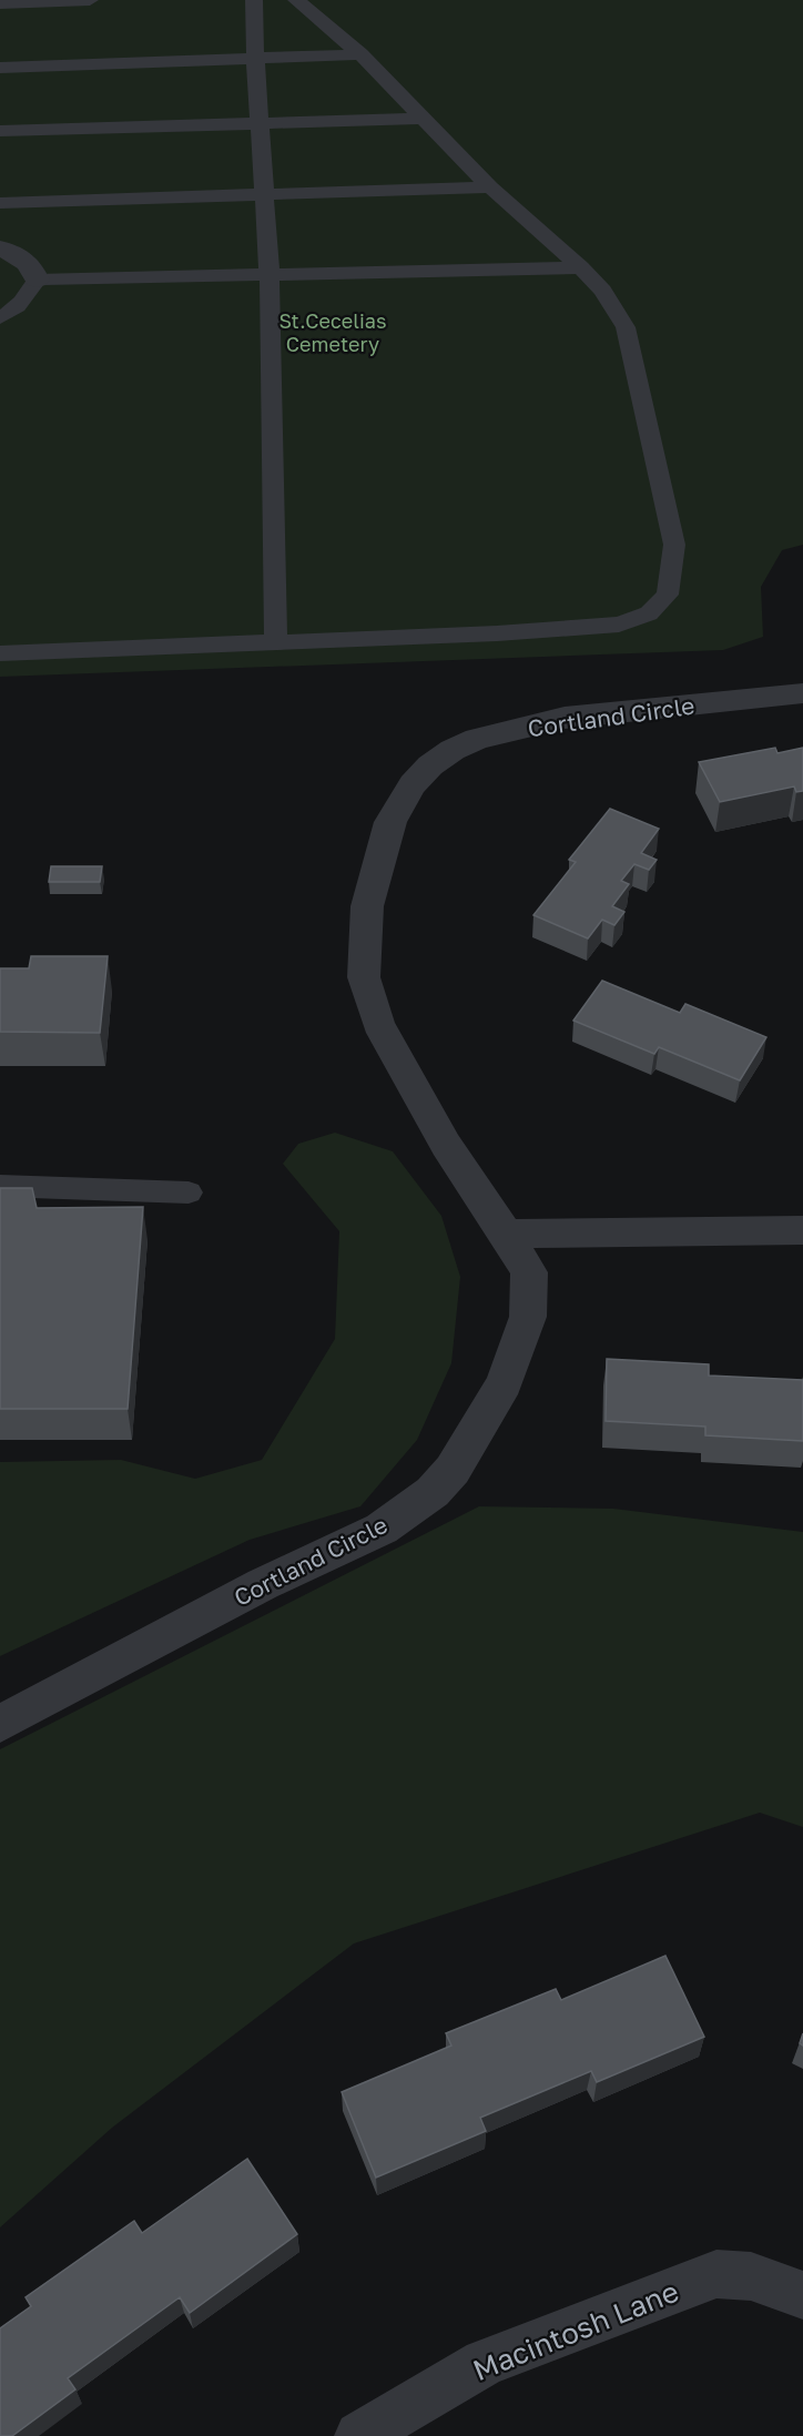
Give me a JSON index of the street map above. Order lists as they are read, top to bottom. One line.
{"streets":{"street":["Cortland Circle","Macintosh Lane"]},"parks":["St.Cecelias Cemetery"]}
